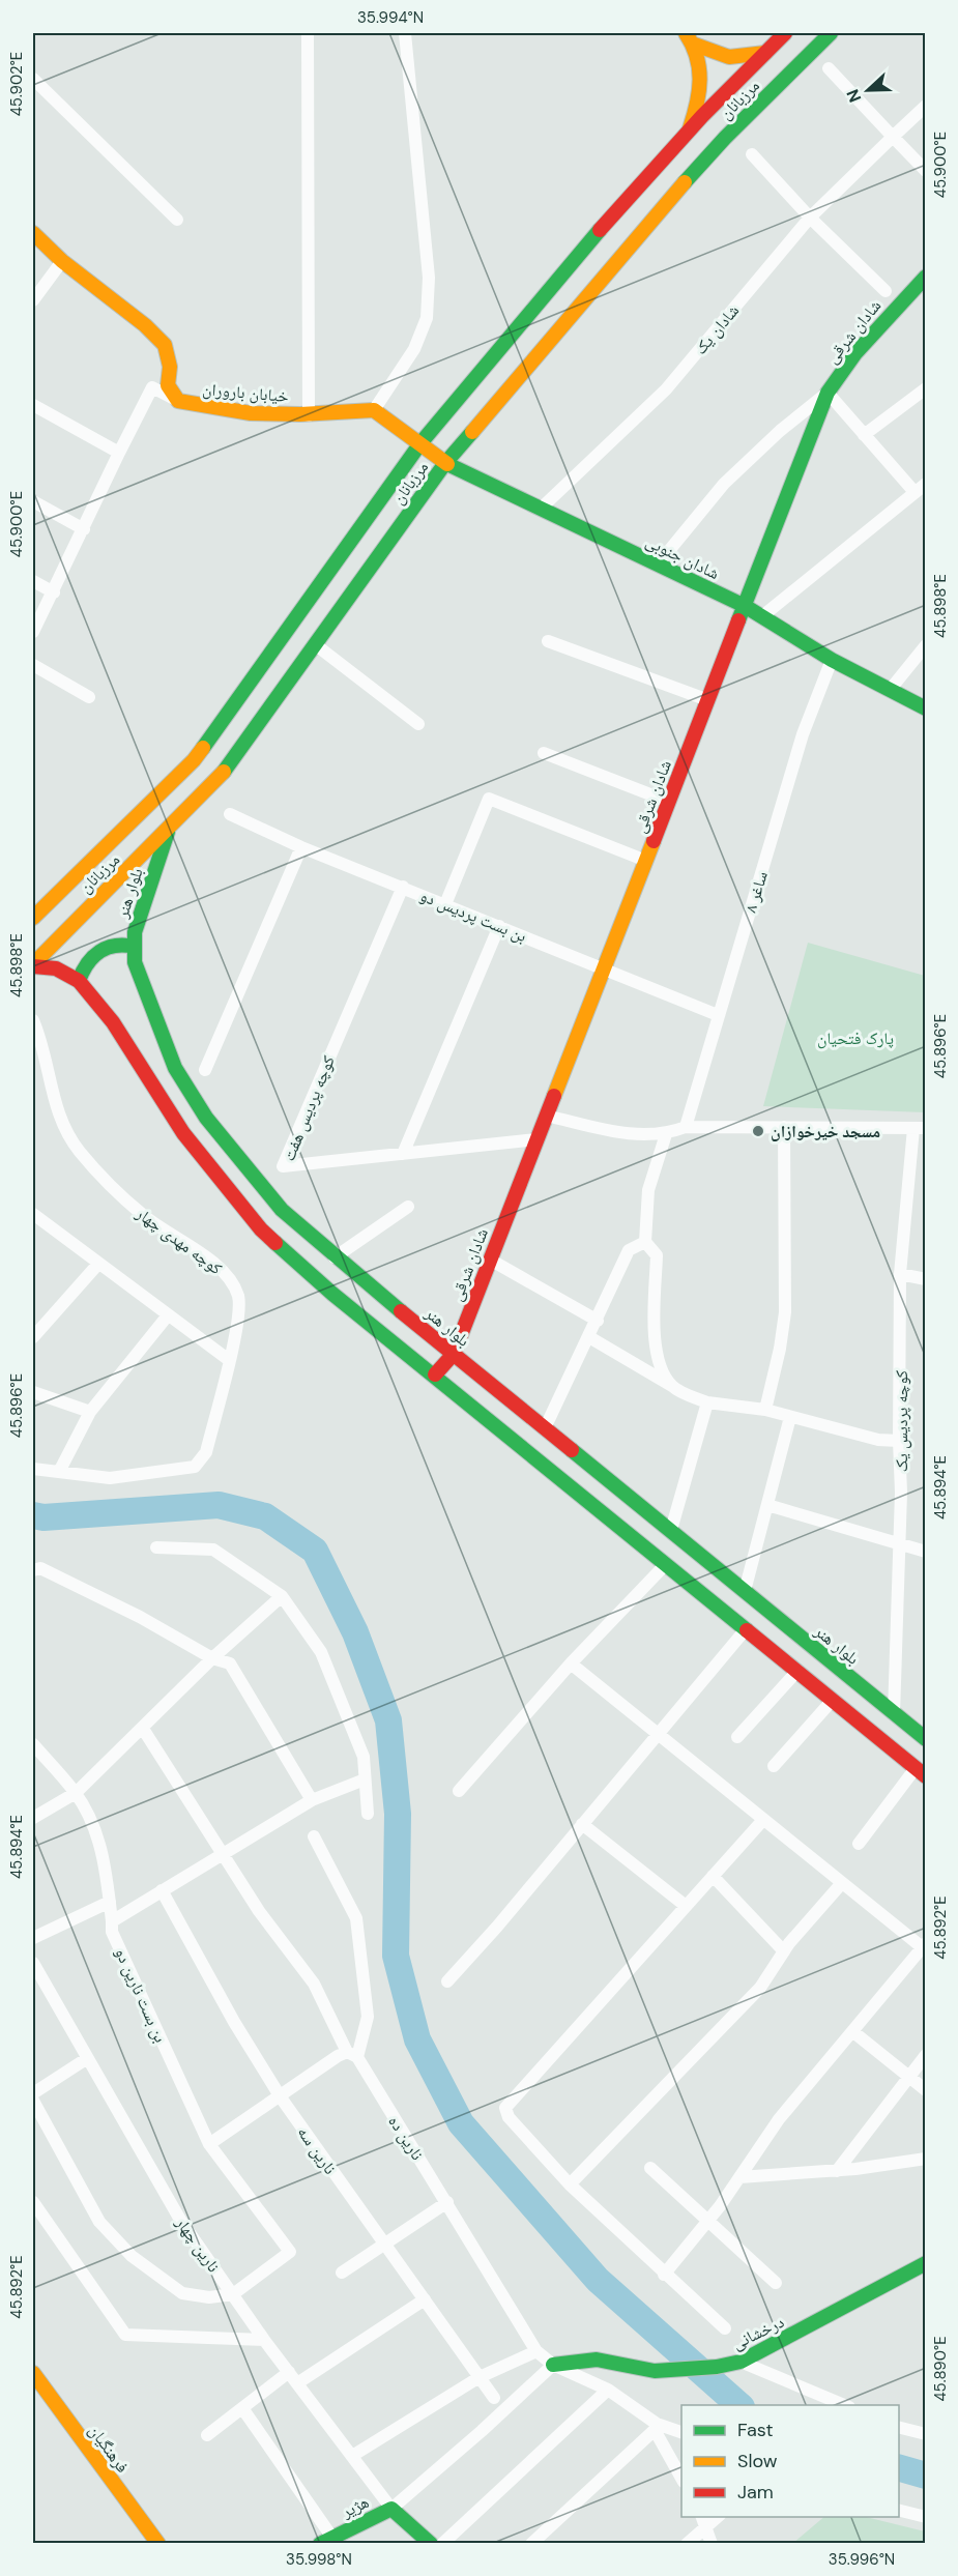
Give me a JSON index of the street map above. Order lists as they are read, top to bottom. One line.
{"streets":{"main road":["مرزبانان","شادان شرقی","خیابان باروران","شادان جنوبی","بلوار هنر","درخشانی","فرهنگیان","هژیر"],"street":["شادان یک","ساغر ٨","بن بست پردیس دو","کوچه پردیس هفت","کوچه مهدی چهار","کوچه پردیس یک","بن بست نارین دو","نارین ده","نارین سه","نارین چهار"]},"crossings":[["مرزبانان","شادان جنوبی"],["مرزبانان","بلوار هنر"],["شادان یک","شادان جنوبی"],["شادان شرقی","شادان جنوبی"],["شادان شرقی","بلوار هنر"],["شادان شرقی","بن بست پردیس دو"],["شادان شرقی","کوچه پردیس هفت"],["شادان جنوبی","ساغر ٨"],["ساغر ٨","بن بست پردیس دو"],["بلوار هنر","کوچه پردیس یک"],["بن بست پردیس دو","کوچه پردیس هفت"],["بن بست نارین دو","نارین چهار"],["نارین ده","درخشانی"],["نارین چهار","هژیر"]],"parks":["پارک فتحیان"],"places":["مسجد خیرخوازان"],"legend":["Fast","Slow","Jam"],"north":"left","coordinates":["35.994°N","45.902°E","45.900°E","45.898°E","45.896°E","45.894°E","45.892°E","45.890°E","35.998°N","35.996°N"]}
